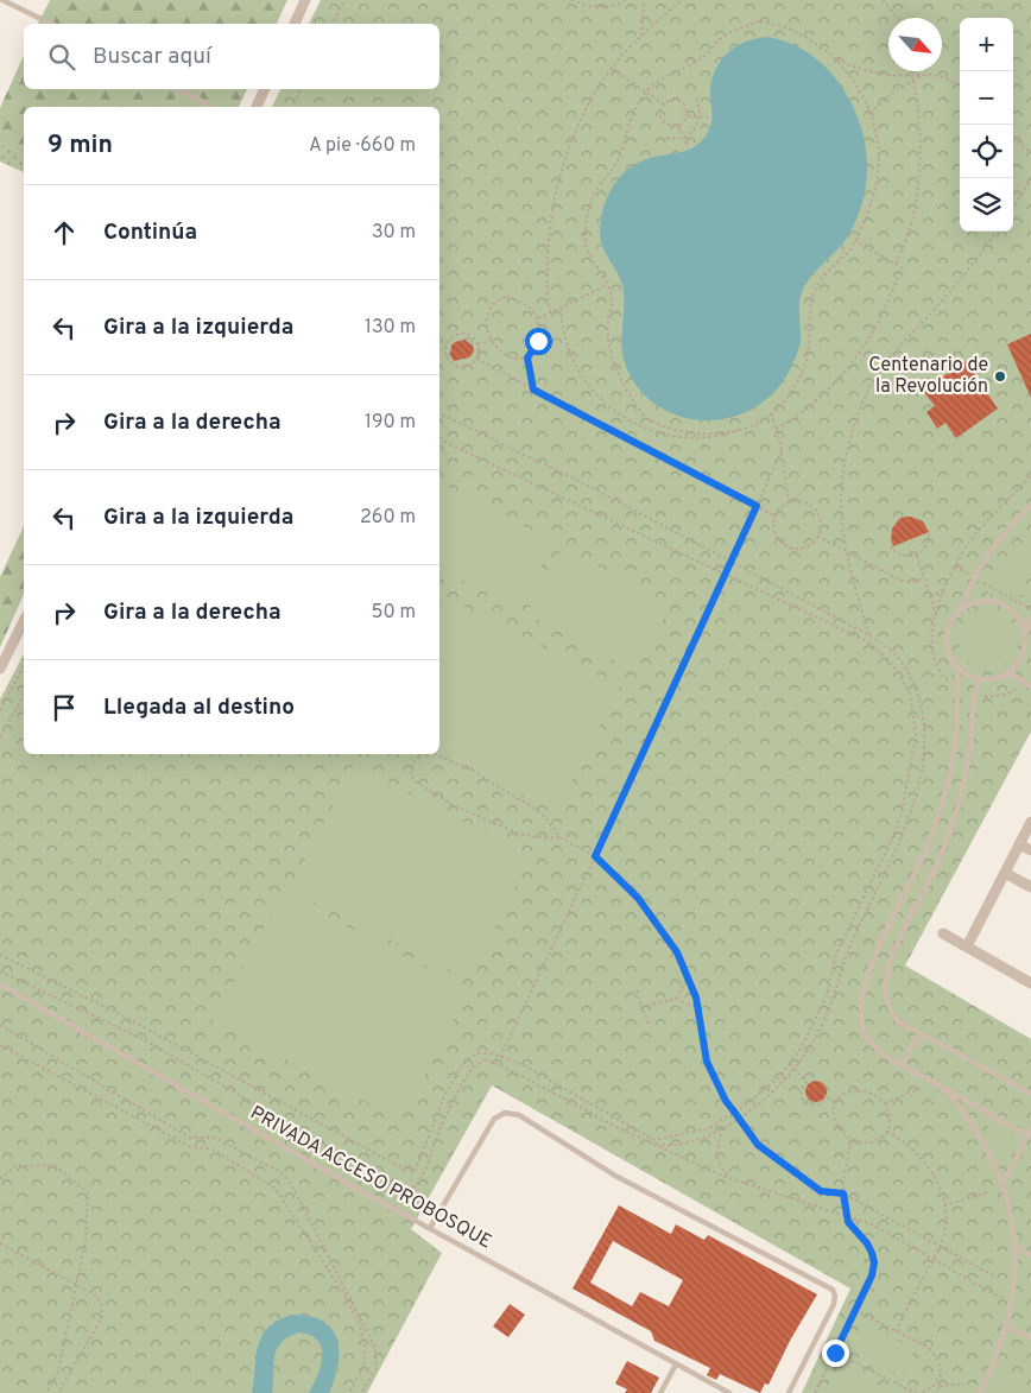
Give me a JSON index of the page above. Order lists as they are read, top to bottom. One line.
{"streets":{"lane":["PRIVADA ACCESO PROBOSQUE"]},"places":["Centenario de la Revolución"],"north":"bottom right","page":{"map_buttons":["+","−"],"search":"Buscar aquí","heading":["9 min","A pie · 660 m"],"list":[["Continúa","30 m"],["Gira a la izquierda","130 m"],["Gira a la derecha","190 m"],["Gira a la izquierda","260 m"],["Gira a la derecha","50 m"],"Llegada al destino"]}}
